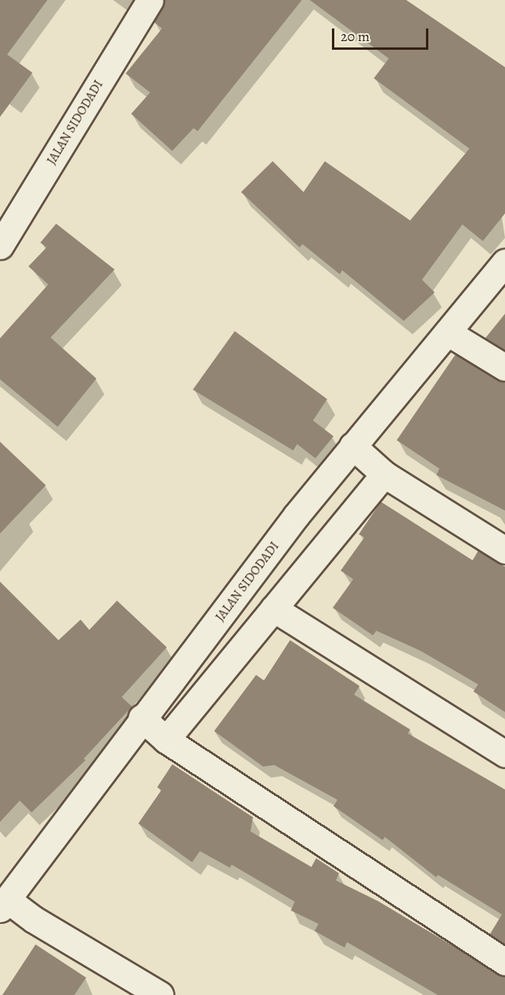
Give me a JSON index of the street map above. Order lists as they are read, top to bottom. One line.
{"streets":{"street":["JALAN SIDODADI"]},"scale_bar":"20 m"}
